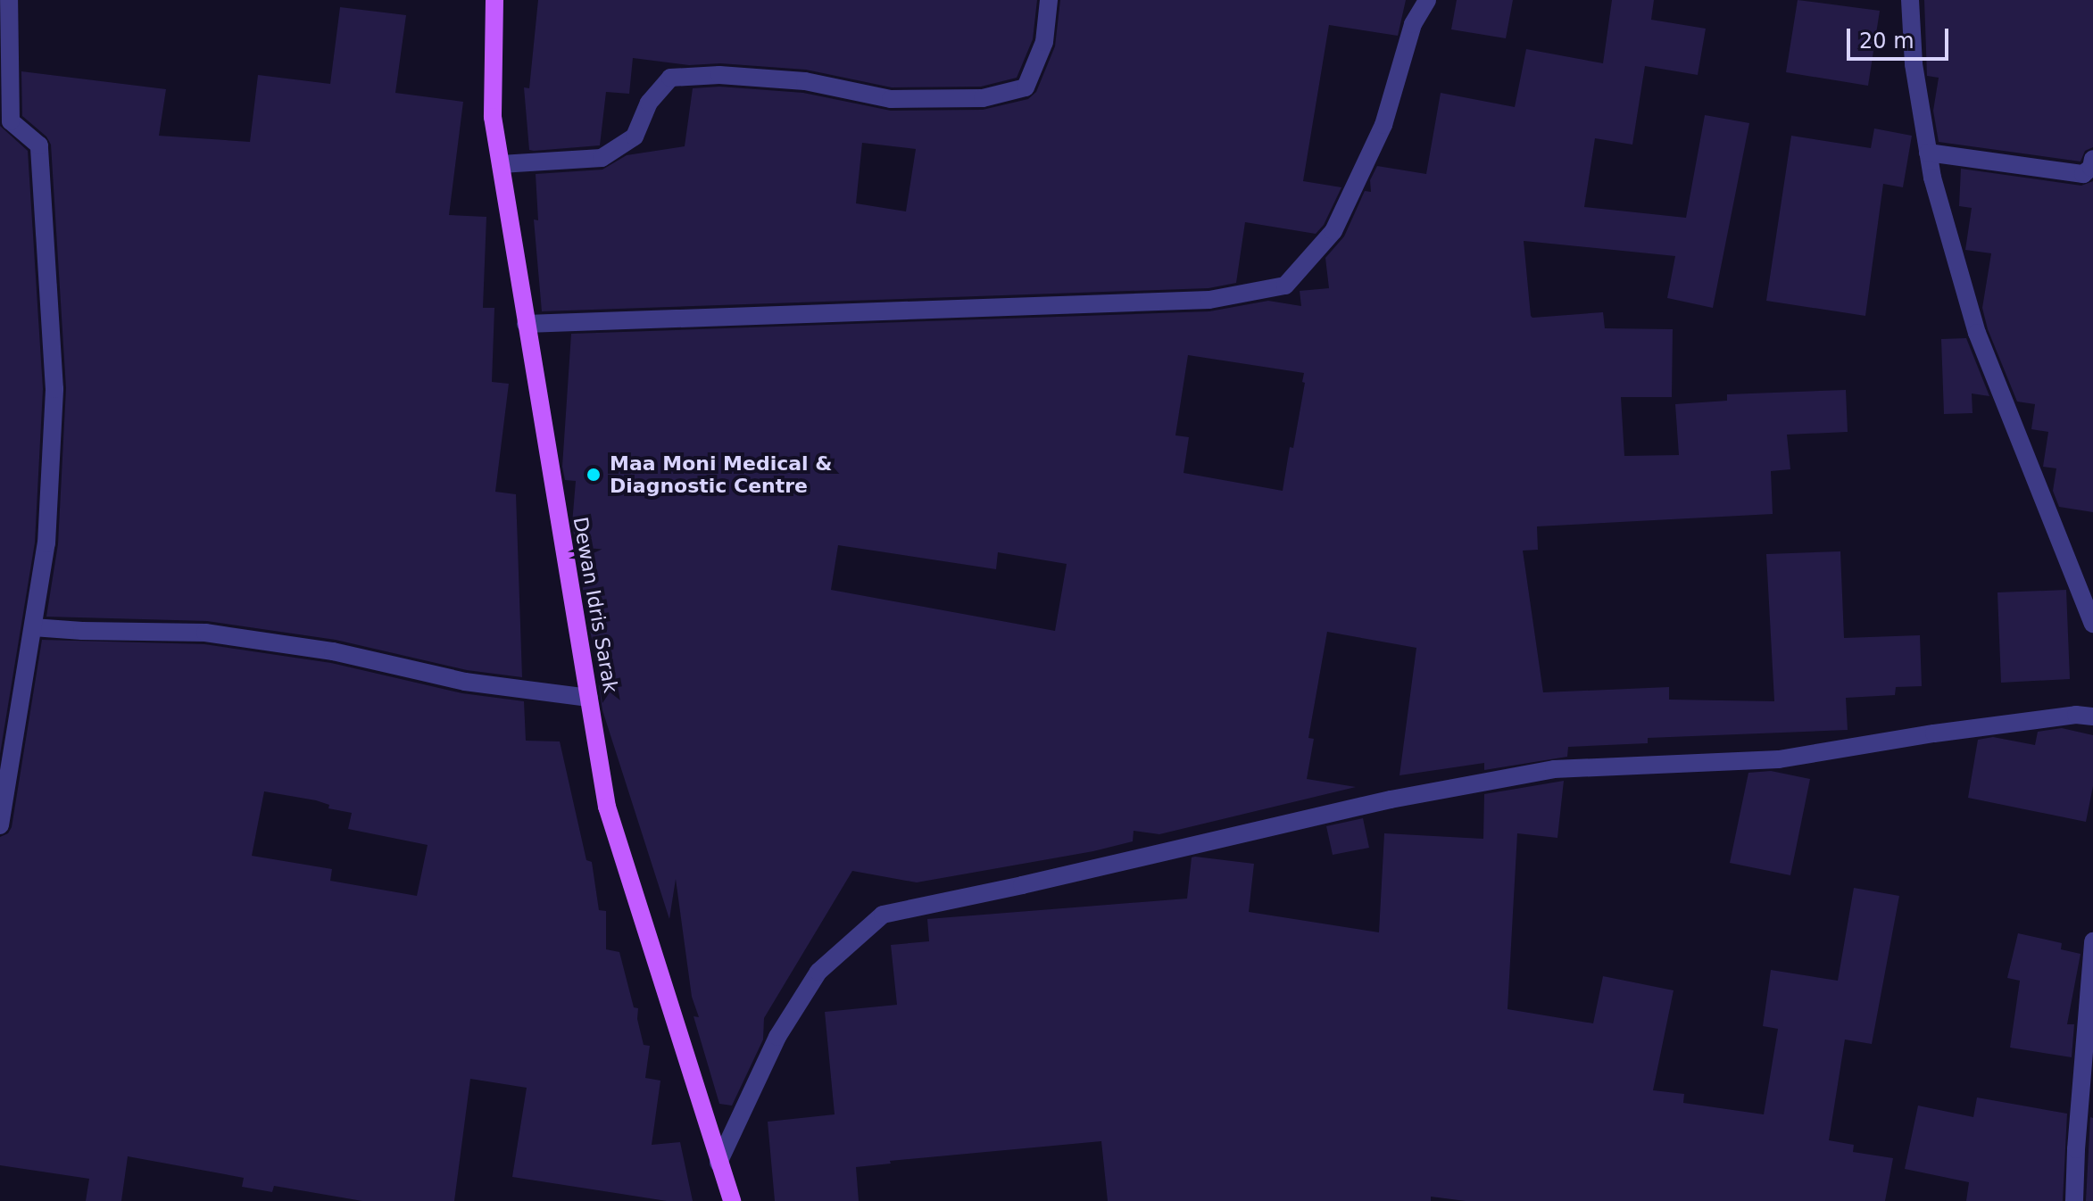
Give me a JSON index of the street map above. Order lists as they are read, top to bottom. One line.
{"streets":{"main road":["Dewan Idris Sarak"]},"places":["Maa Moni Medical & Diagnostic Centre"],"scale_bar":"20 m"}
